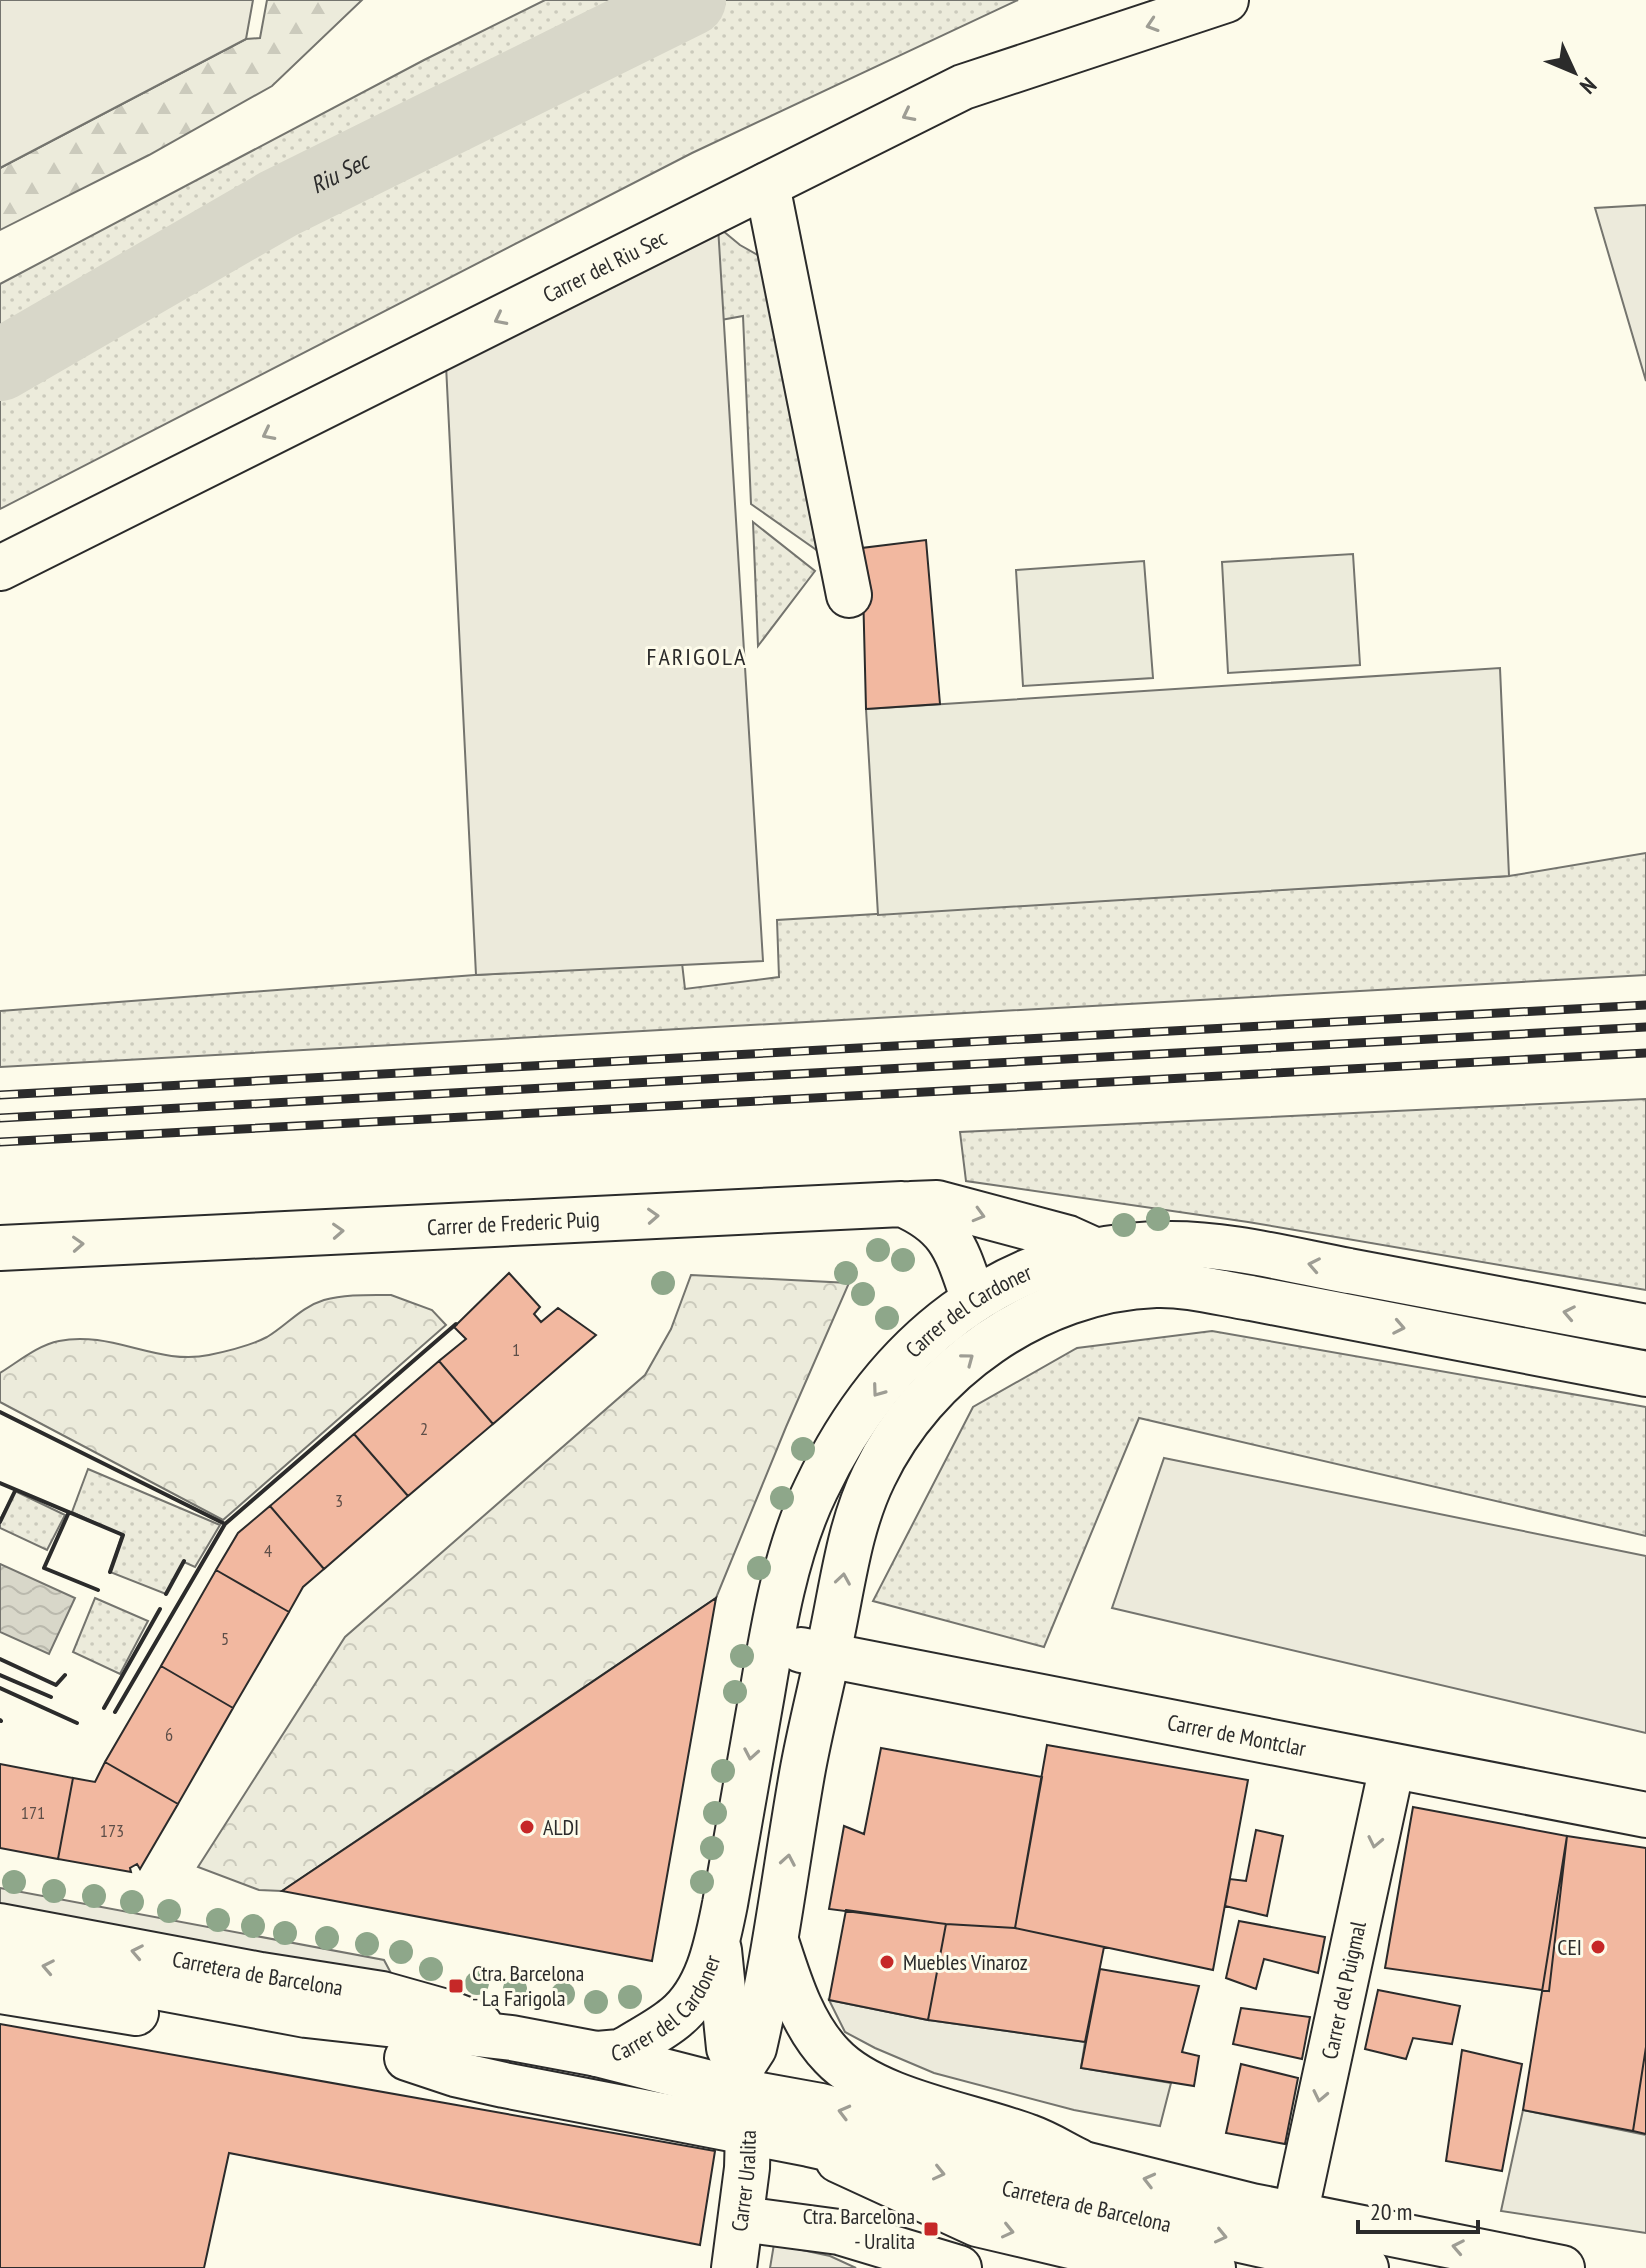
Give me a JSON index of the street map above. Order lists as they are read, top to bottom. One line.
{"streets":{"street":["Carrer del Riu Sec","Carrer de Frederic Puig","Carrer del Cardoner","Carrer de Montclar","Carretera de Barcelona","Carrer del Puigmal","Carrer Uralita"]},"crossings":[["Carrer de Frederic Puig","Carrer del Cardoner"],["Carrer del Cardoner","Carrer de Montclar"],["Carrer del Cardoner","Carretera de Barcelona"],["Carrer del Cardoner","Carrer Uralita"],["Carrer de Montclar","Carrer del Puigmal"],["Carretera de Barcelona","Carrer del Puigmal"],["Carretera de Barcelona","Carrer Uralita"]],"one_way":["Carrer del Riu Sec","Carrer de Frederic Puig","Carrer del Puigmal"],"districts":["FARIGOLA"],"water":["Riu Sec"],"places":{"other":["ALDI","CEI","Muebles Vinaroz"],"transit":["Ctra. Barcelona - La Farigola","Ctra. Barcelona - Uralita"]},"house_numbers":["1","2","3","4","5","6","171","173"],"scale_bar":"20 m","north":"bottom right"}
